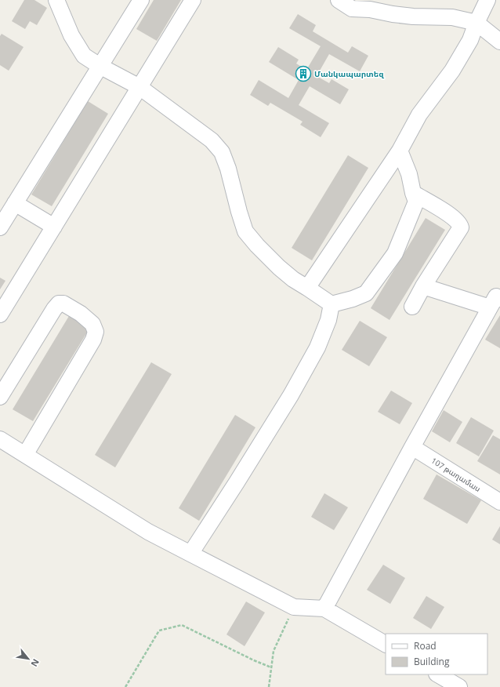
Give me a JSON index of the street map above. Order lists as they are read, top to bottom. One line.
{"streets":{"street":["107 թաղամաս"]},"places":{"building":["Մանկապարտեզ"]},"legend":["Road","Building"],"north":"bottom right"}
